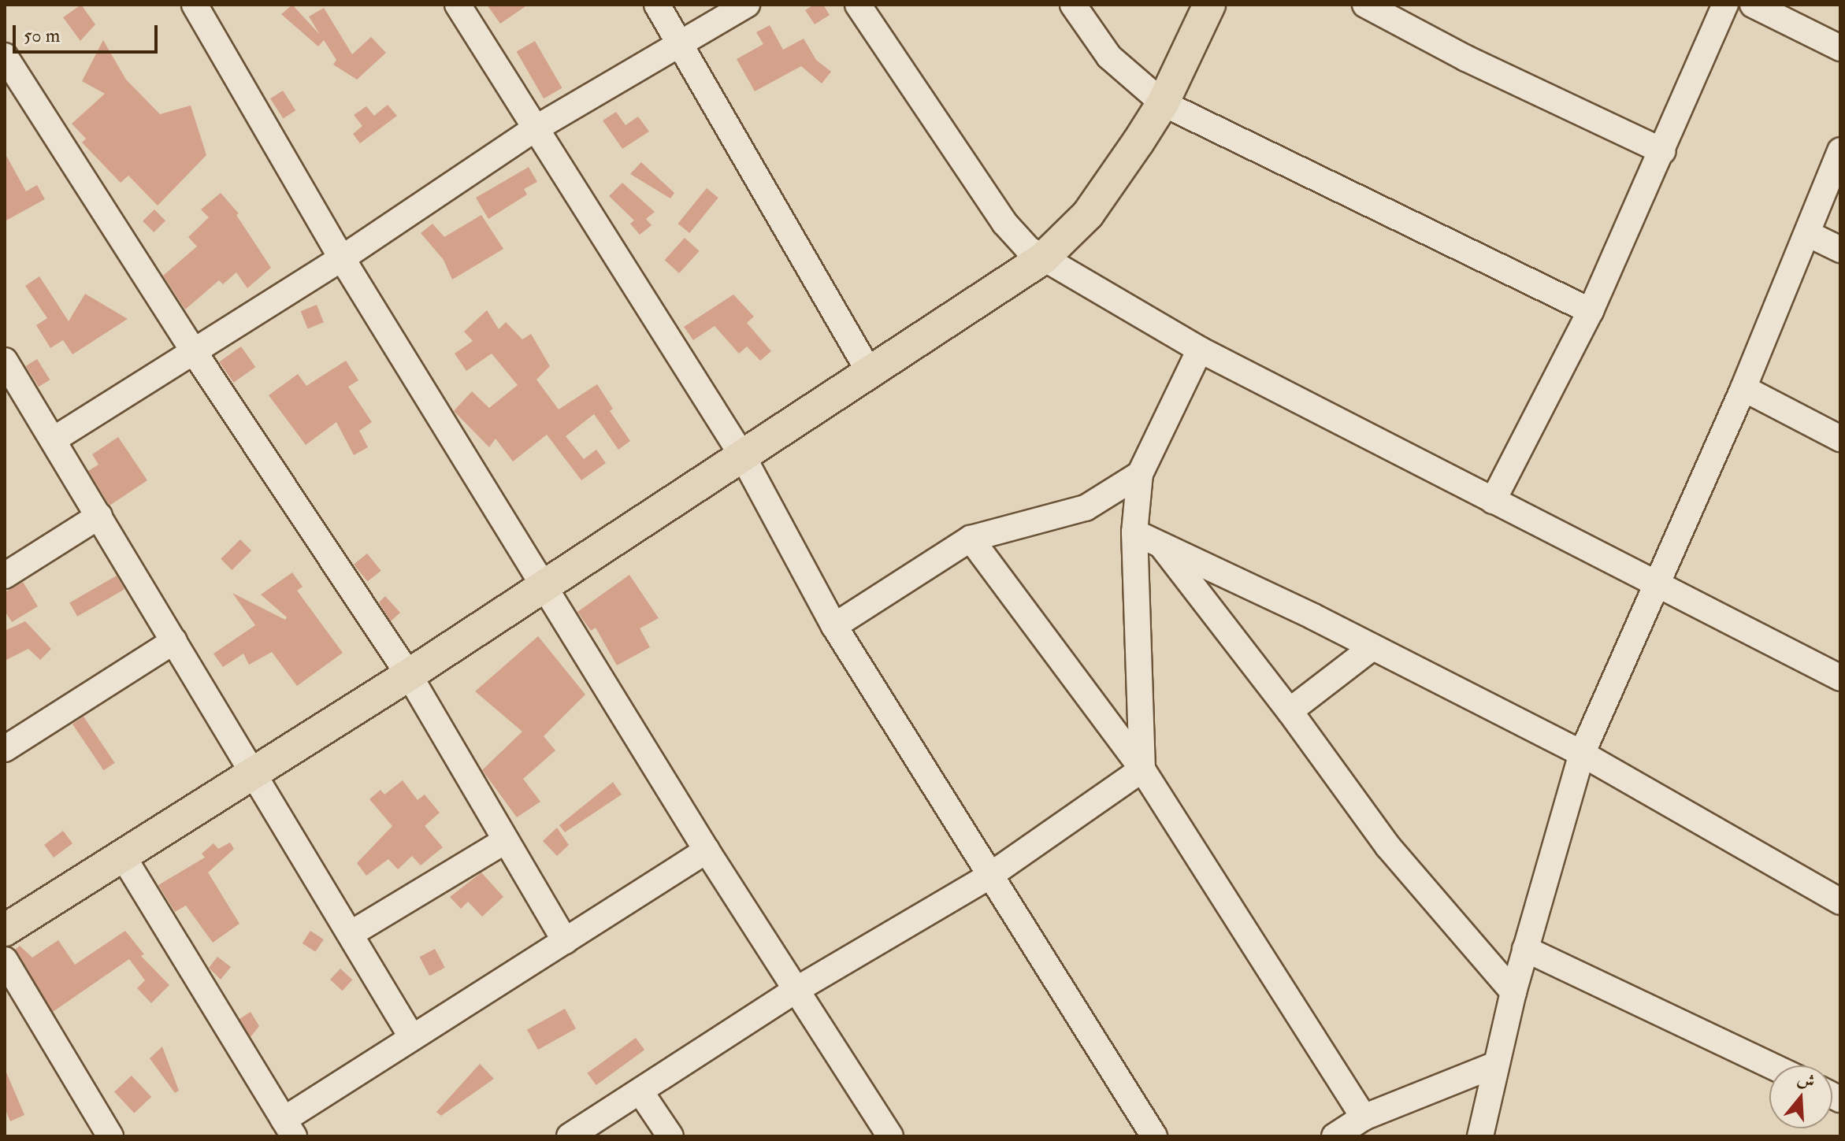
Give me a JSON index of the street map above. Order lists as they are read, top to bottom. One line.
{"scale_bar":"50 m","north":"top"}
